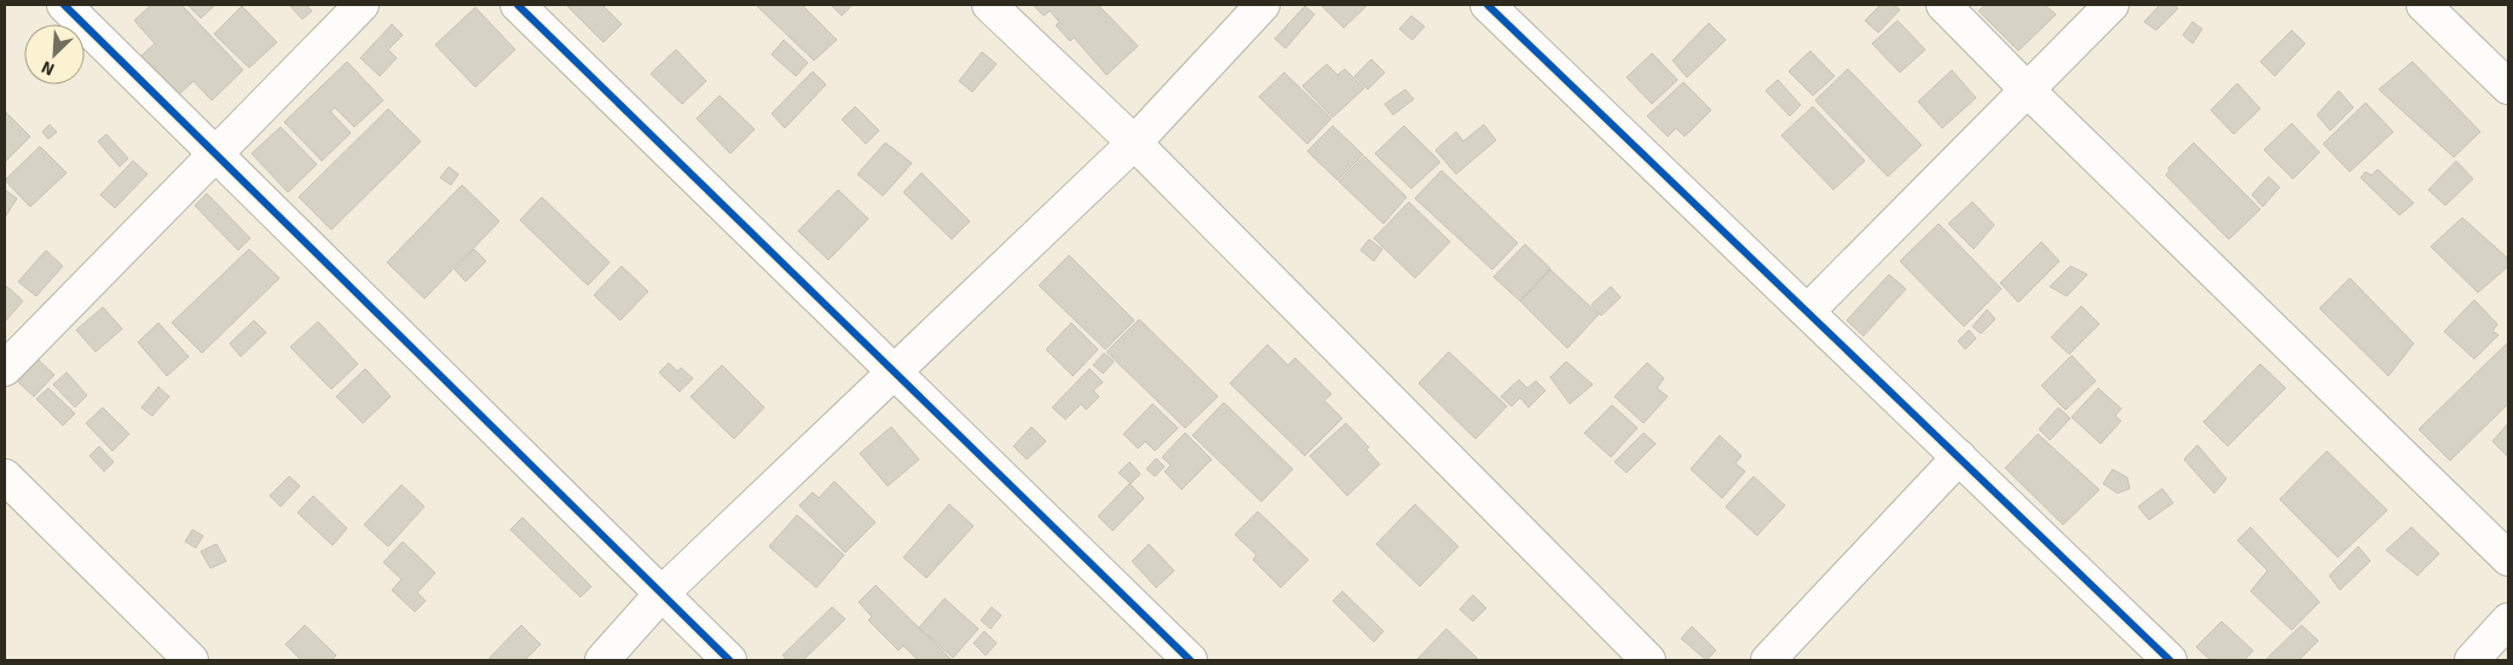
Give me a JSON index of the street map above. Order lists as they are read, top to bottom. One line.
{"north":"bottom left"}
